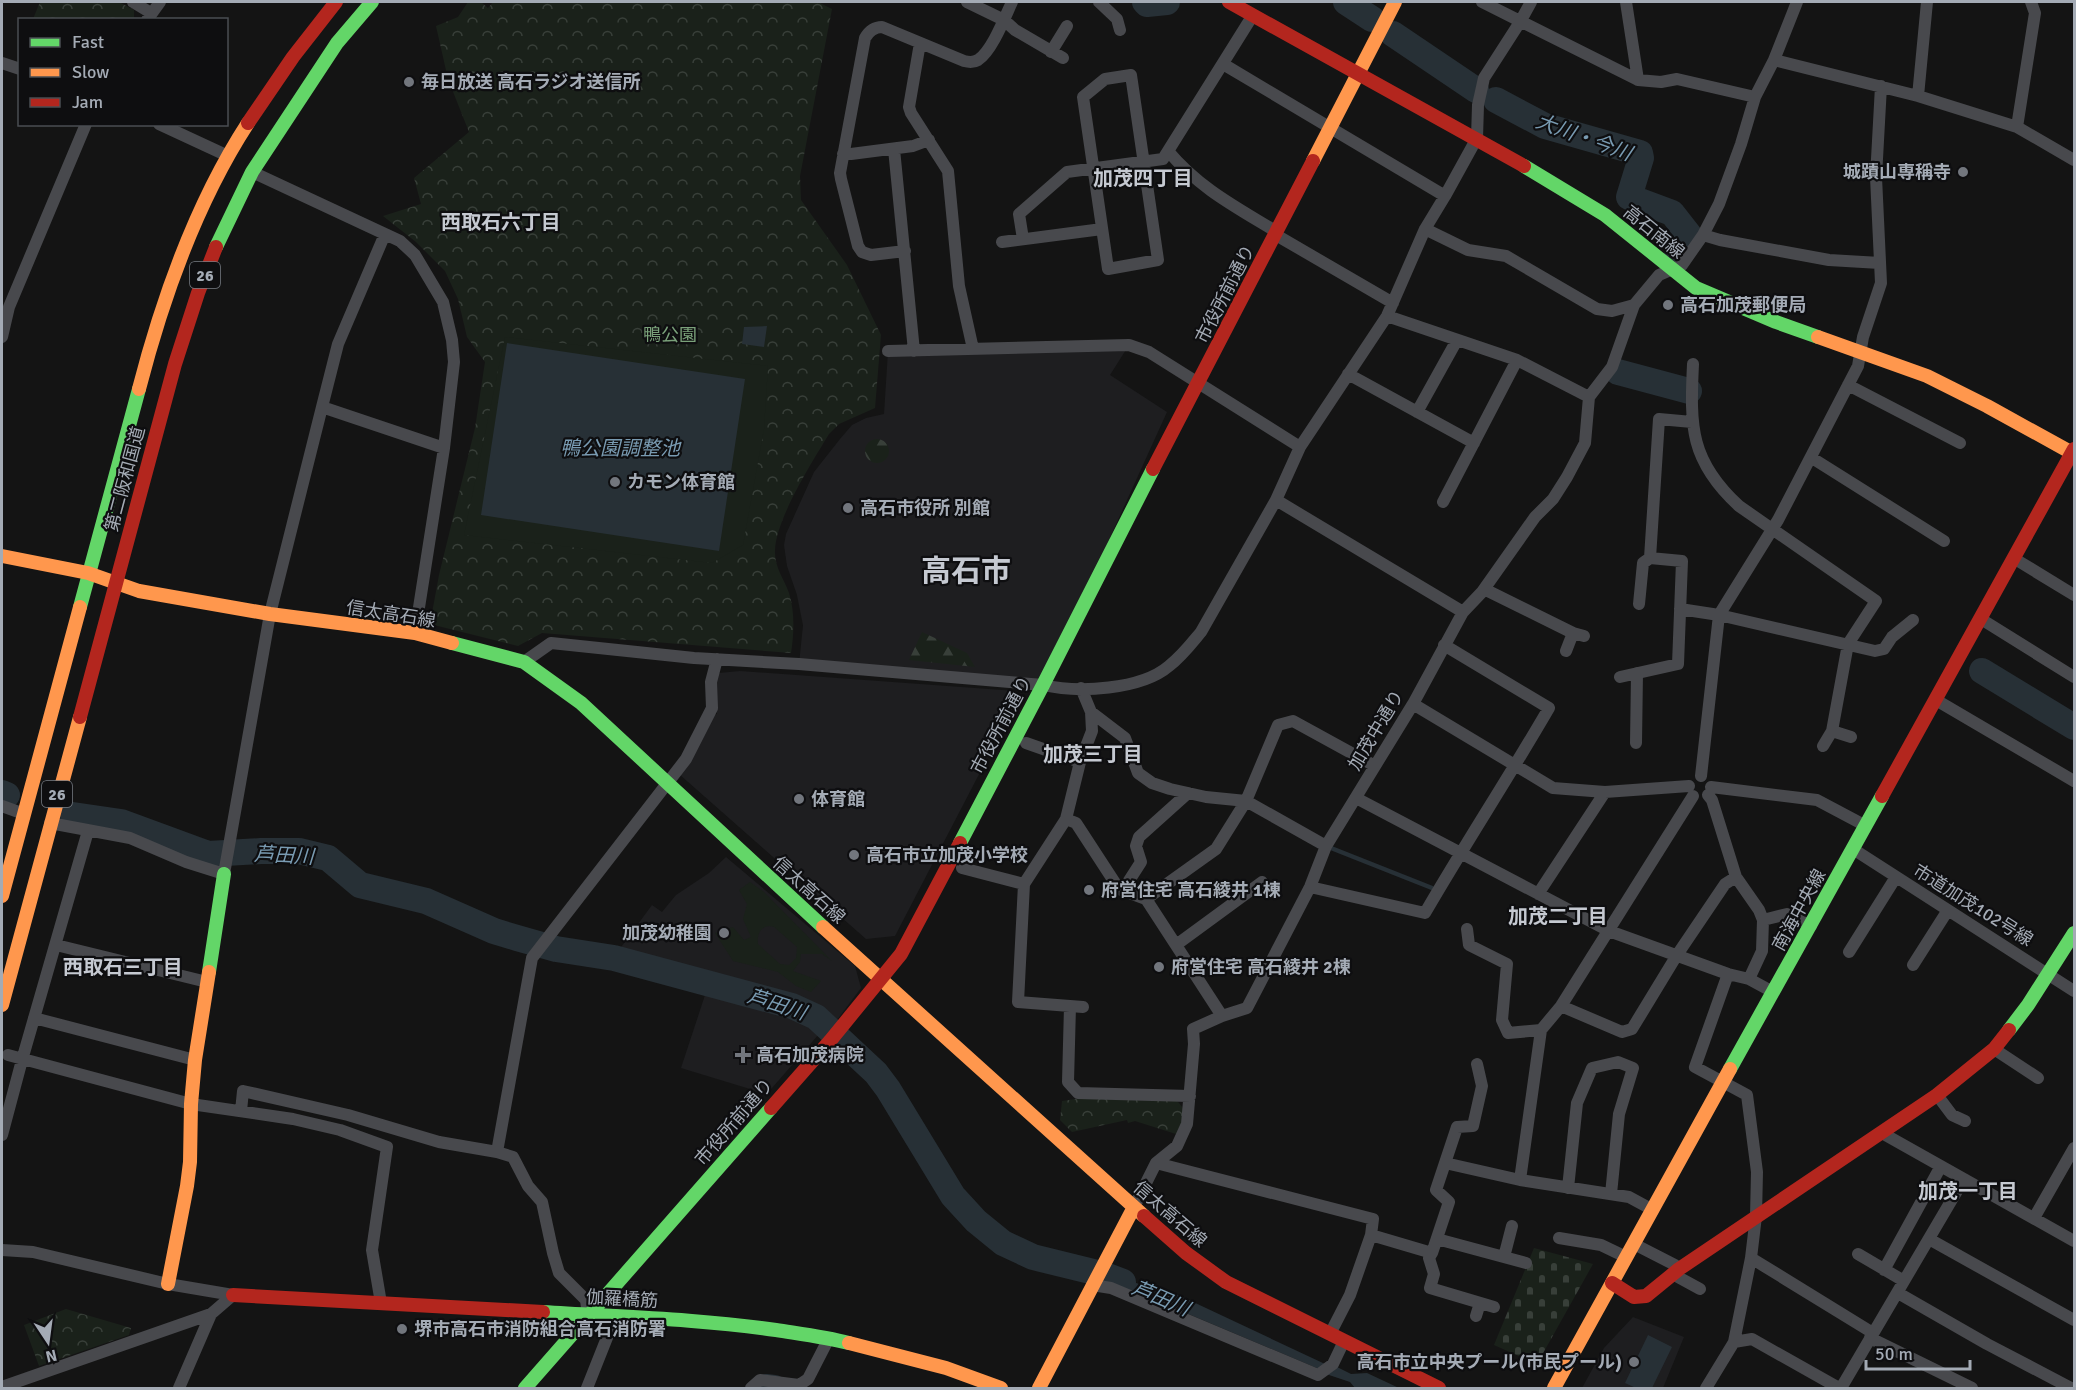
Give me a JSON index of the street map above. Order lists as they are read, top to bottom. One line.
{"streets":{"main road":["高石南線","26","市役所前通り","第二阪和国道","信太高石線","南海中央線","伽羅橋筋"],"street":["加茂中通り","市道加茂102号線"]},"crossings":[["高石南線","市役所前通り"],["高石南線","南海中央線"],["市役所前通り","信太高石線"],["市役所前通り","伽羅橋筋"],["第二阪和国道","信太高石線"],["信太高石線","加茂中通り"],["市道加茂102号線","南海中央線"]],"districts":["加茂四丁目","西取石六丁目","高石市","加茂三丁目","加茂二丁目","西取石三丁目","加茂一丁目"],"water":["大川・今川","鴨公園調整池","芦田川"],"parks":["鴨公園"],"places":{"other":["毎日放送 高石ラジオ送信所","城蹟山専稱寺","高石加茂郵便局","カモン体育館","高石市役所 別館","体育館","高石市立加茂小学校","府営住宅 高石綾井 1棟","加茂幼稚園","府営住宅 高石綾井 2棟","堺市高石市消防組合高石消防署","高石市立中央プール(市民プール)"],"health":["高石加茂病院"]},"legend":["Fast","Slow","Jam"],"scale_bar":"50 m","north":"bottom"}
